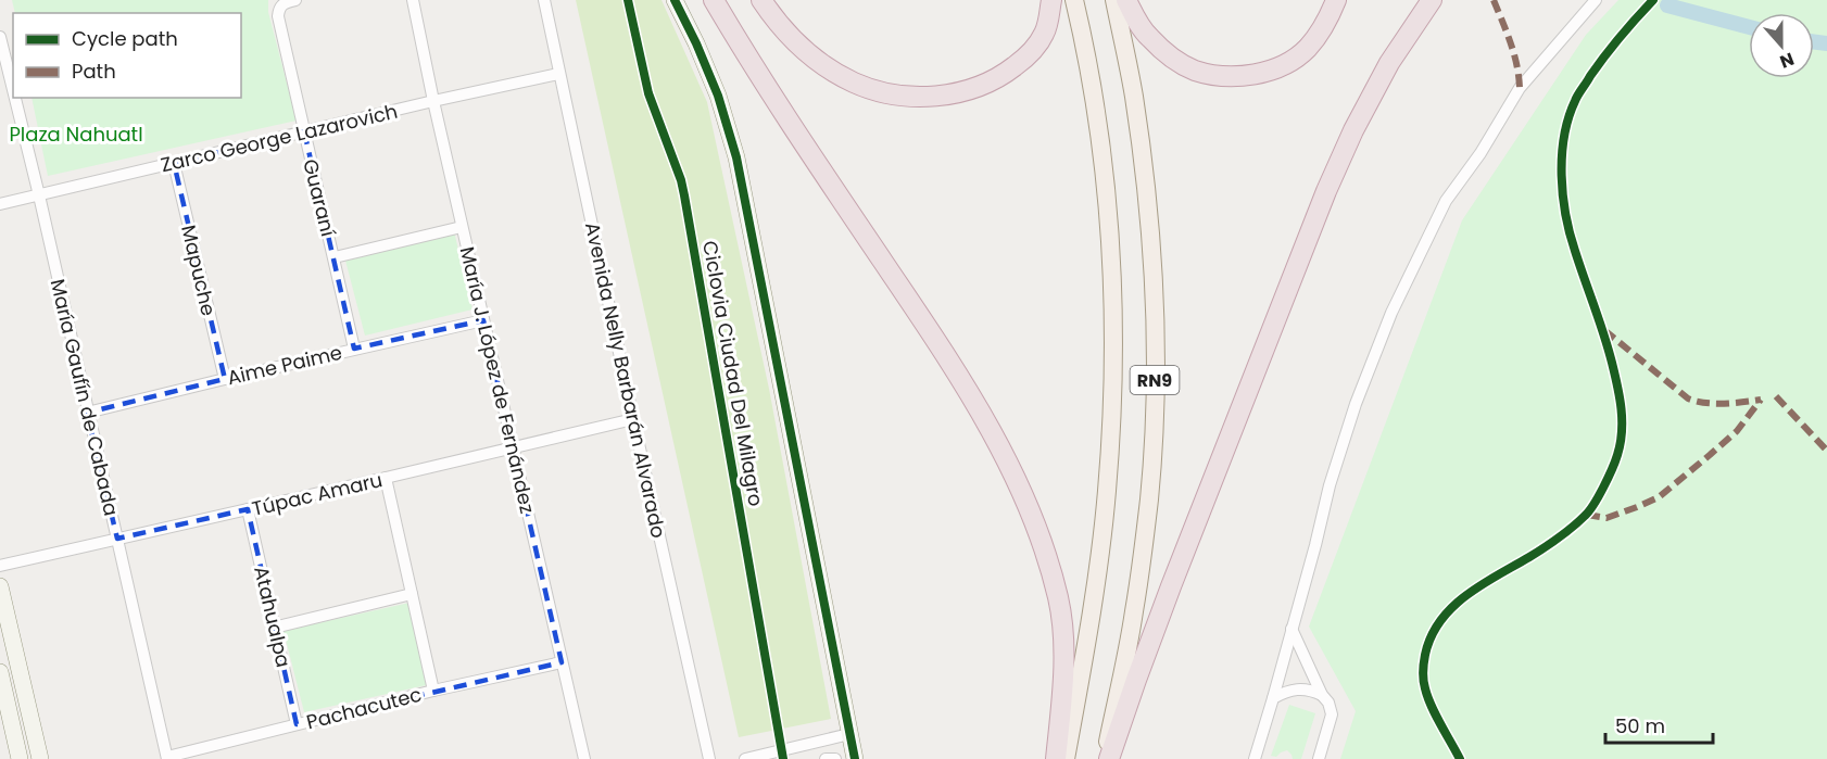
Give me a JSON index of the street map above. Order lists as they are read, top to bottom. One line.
{"streets":{"main road":["RN9"],"street":["Zarco George Lazarovich","Guaraní","Mapuche","Aime Paime","María J. López de Fernández","Avenida Nelly Barbarán Alvarado","María Gaufín de Cabada","Túpac Amaru","Atahualpa","Pachacutec"],"cycle path":["Ciclovia Ciudad Del Milagro"]},"crossings":[["Zarco George Lazarovich","Guaraní"],["Zarco George Lazarovich","Mapuche"],["Zarco George Lazarovich","María J. López de Fernández"],["Zarco George Lazarovich","Avenida Nelly Barbarán Alvarado"],["Zarco George Lazarovich","María Gaufín de Cabada"],["Guaraní","Aime Paime"],["Mapuche","Aime Paime"],["Aime Paime","María J. López de Fernández"],["Aime Paime","María Gaufín de Cabada"],["María J. López de Fernández","Túpac Amaru"],["María J. López de Fernández","Pachacutec"],["Avenida Nelly Barbarán Alvarado","Túpac Amaru"],["María Gaufín de Cabada","Túpac Amaru"],["María Gaufín de Cabada","Pachacutec"],["Túpac Amaru","Atahualpa"],["Atahualpa","Pachacutec"]],"parks":["Plaza Nahuatl"],"legend":["Cycle path","Path"],"scale_bar":"50 m","north":"bottom"}
